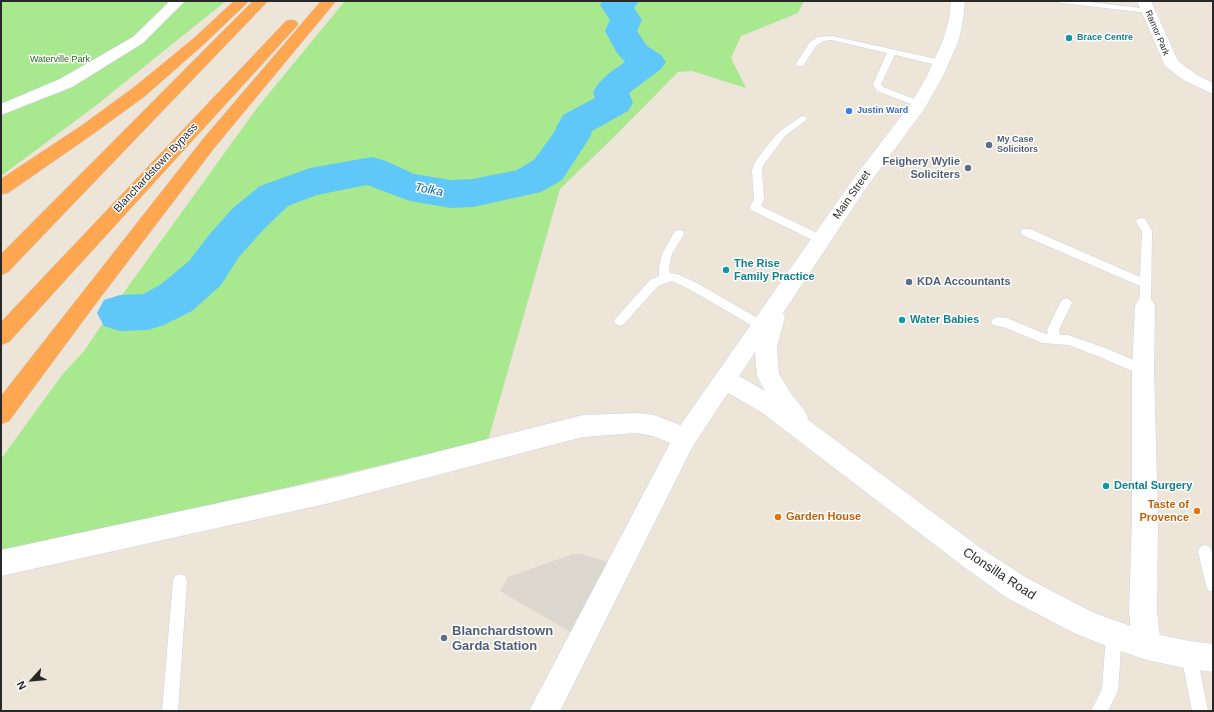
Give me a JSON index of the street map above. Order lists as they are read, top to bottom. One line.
{"streets":{"highway":["Blanchardstown Bypass"],"street":["Ramor Park","Main Street","Clonsilla Road"]},"crossings":[["Main Street","Clonsilla Road"]],"water":["Tolka"],"parks":["Waterville Park"],"places":["Brace Centre","Justin Ward","My Case Solicitors","Feighery Wylie Soliciters","The Rise Family Practice","KDA Accountants","Water Babies","Dental Surgery","Taste of Provence","Garden House","Blanchardstown Garda Station"],"north":"bottom left"}
